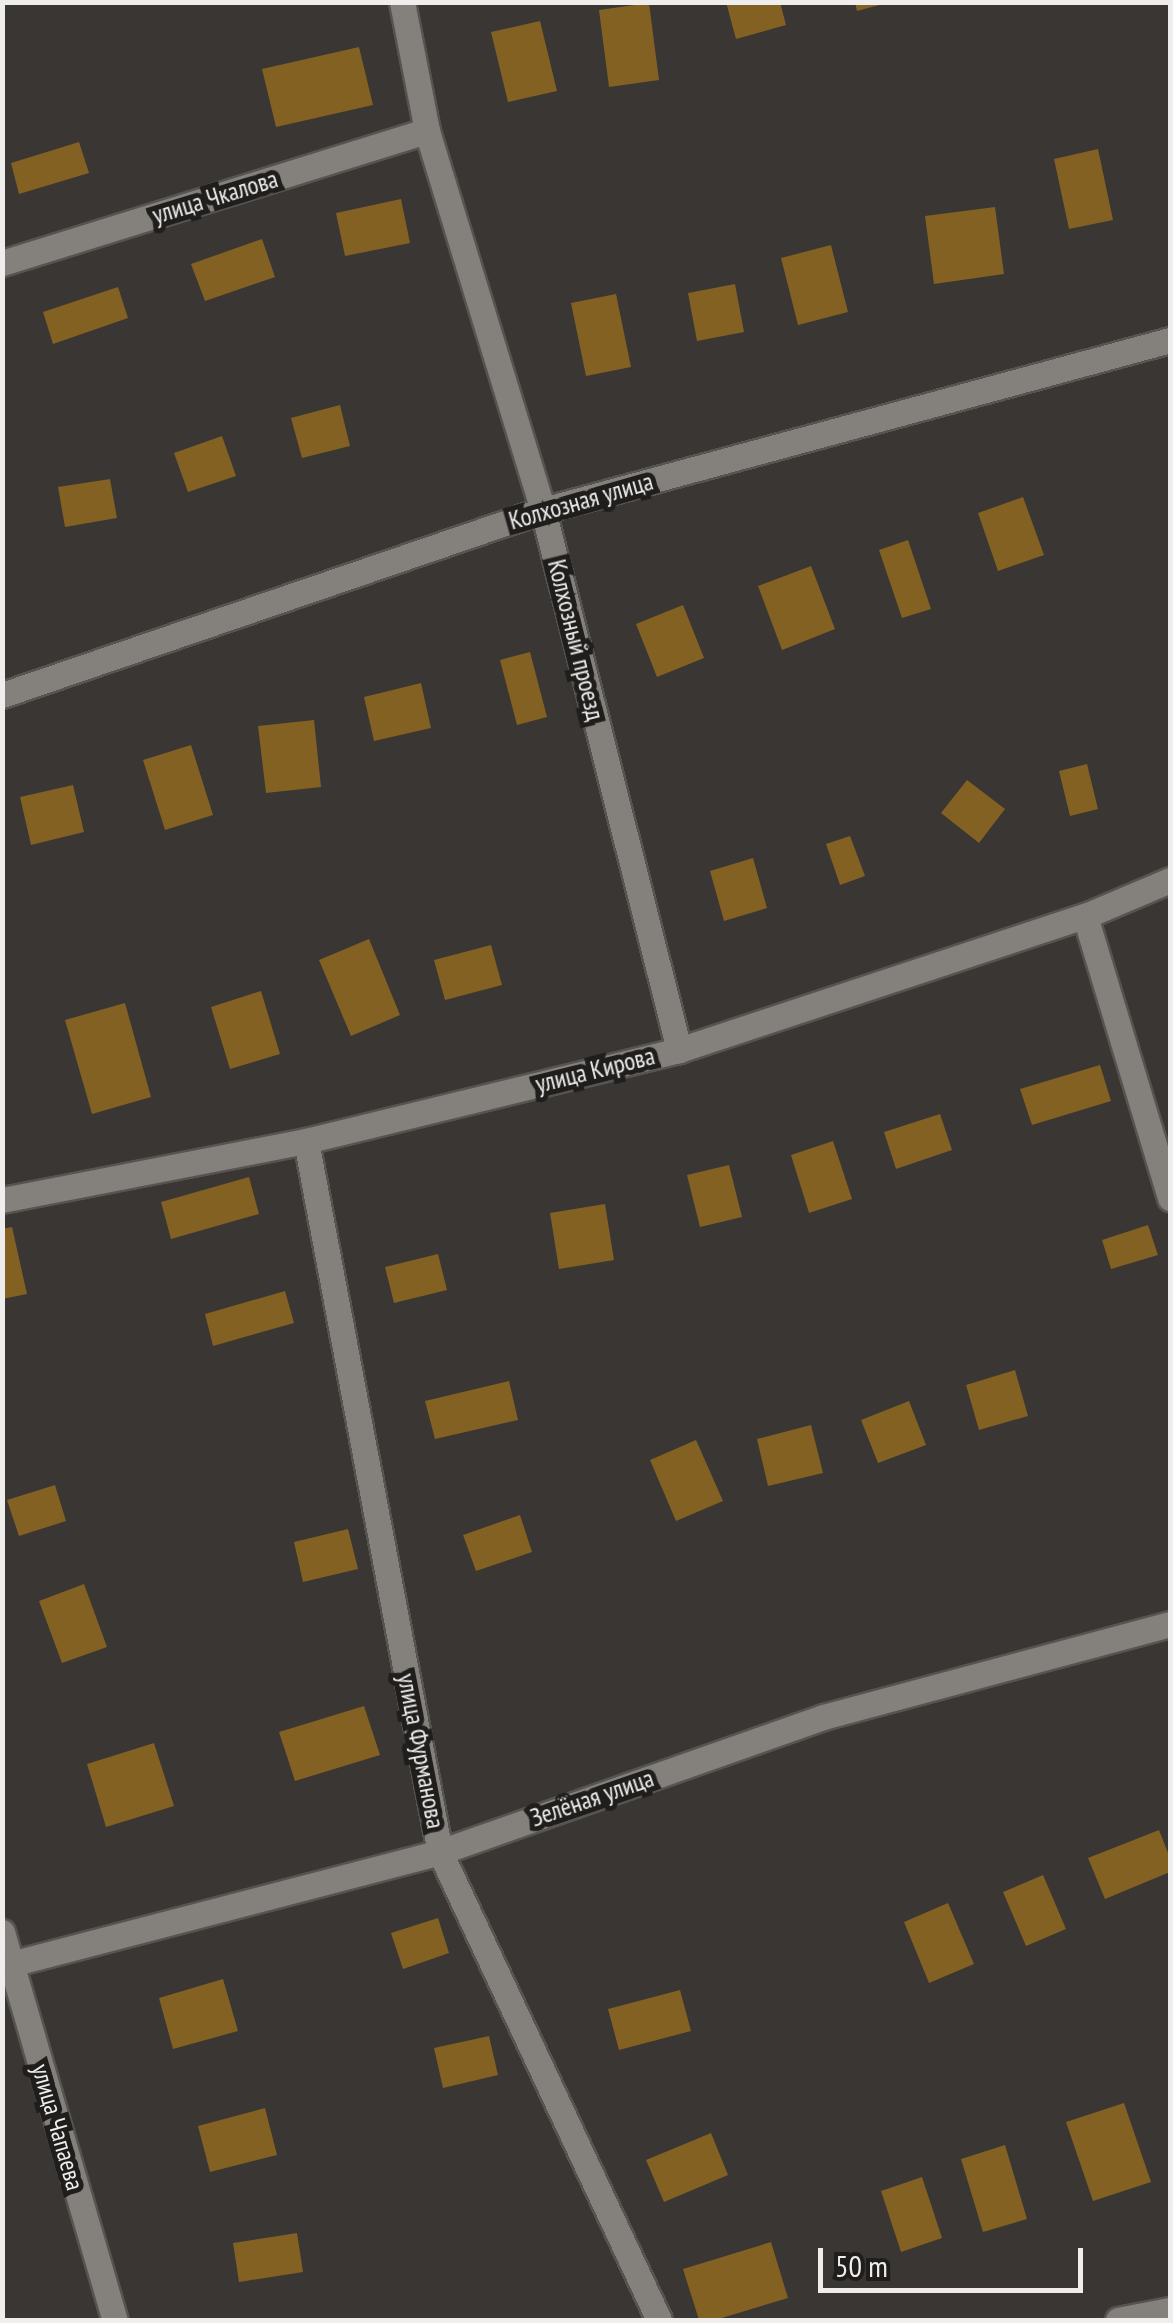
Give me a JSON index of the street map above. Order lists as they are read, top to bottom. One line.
{"streets":{"street":["улица Чкалова","Колхозная улица","Колхозный проезд","улица Кирова","улица Фурманова","Зелёная улица","улица Чапаева"]},"crossings":[["улица Чкалова","Колхозный проезд"],["Колхозная улица","Колхозный проезд"],["Колхозный проезд","улица Кирова"],["улица Кирова","улица Фурманова"],["улица Фурманова","Зелёная улица"],["Зелёная улица","улица Чапаева"]],"scale_bar":"50 m"}
